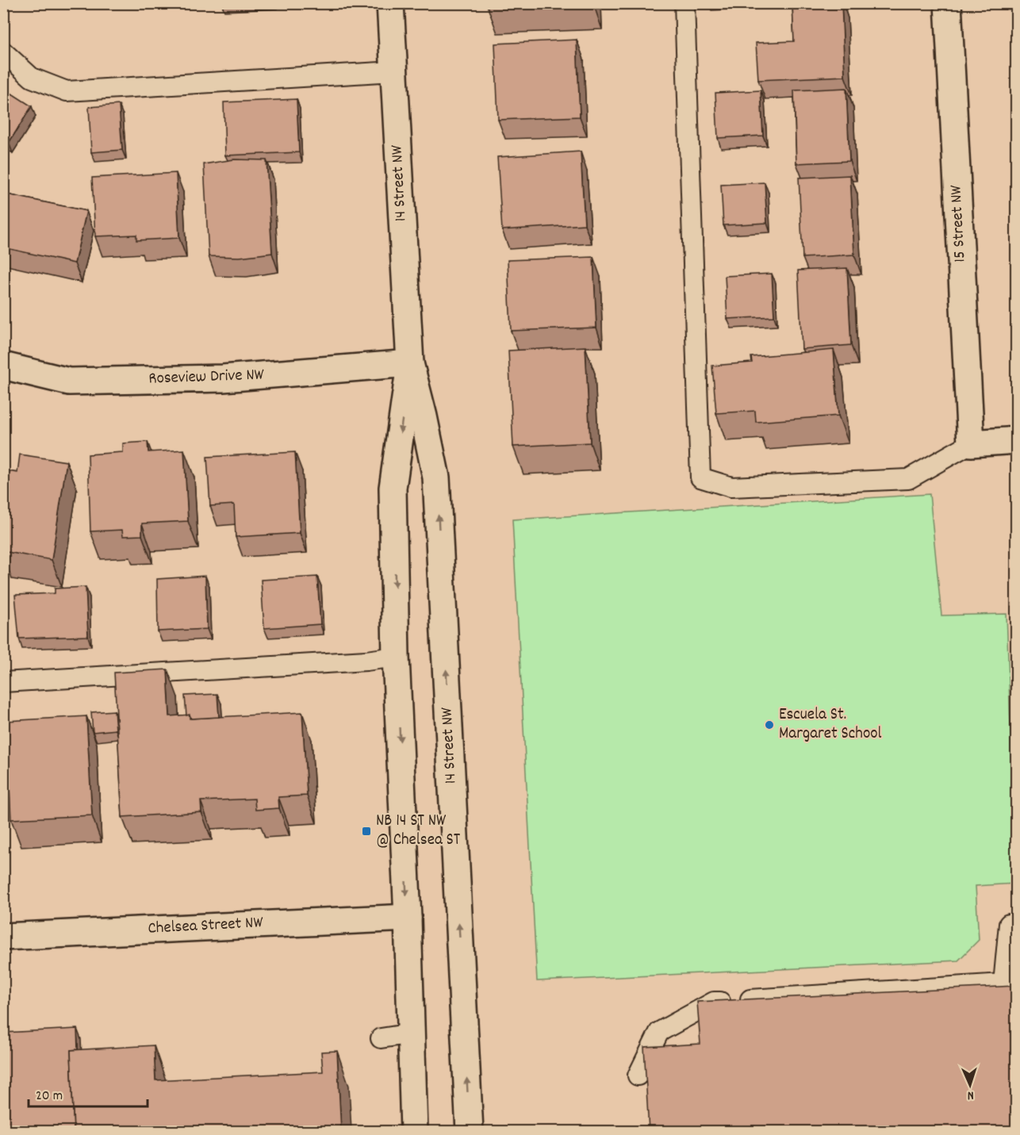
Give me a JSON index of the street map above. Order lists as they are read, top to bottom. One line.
{"streets":{"main road":["14 Street NW","15 Street NW","Roseview Drive NW","Chelsea Street NW"]},"crossings":[["14 Street NW","Roseview Drive NW"],["14 Street NW","Chelsea Street NW"]],"places":{"other":["Escuela St. Margaret School"],"transit":["NB 14 ST NW @ Chelsea ST"]},"scale_bar":"20 m","north":"bottom"}
